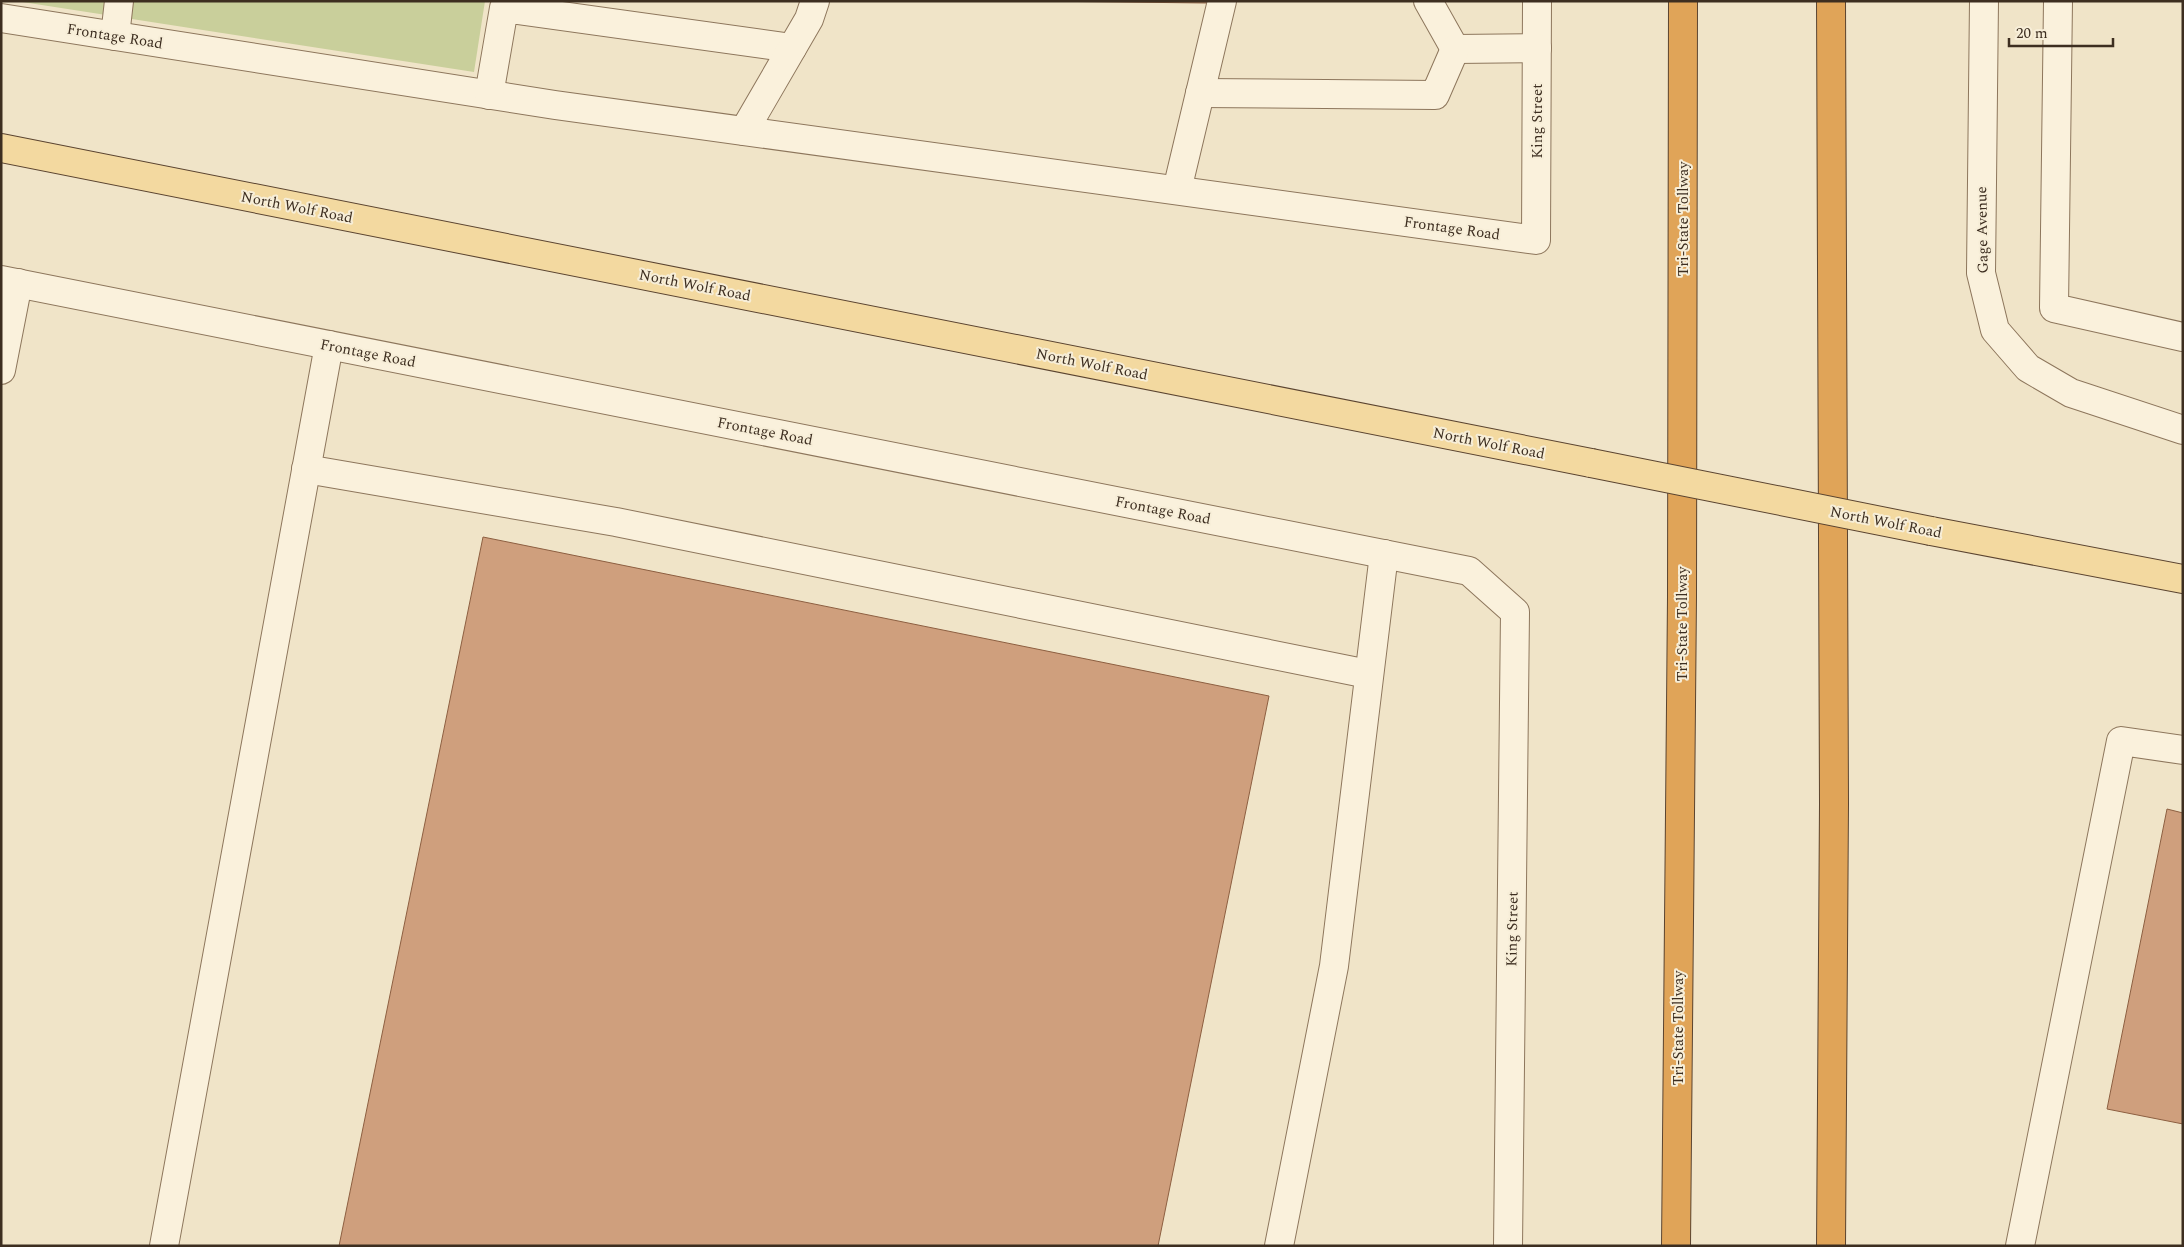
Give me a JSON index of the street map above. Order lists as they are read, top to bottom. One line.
{"streets":{"highway":["Tri-State Tollway"],"main road":["North Wolf Road"],"street":["Frontage Road","King Street","Gage Avenue"]},"crossings":[["Frontage Road","King Street"]],"scale_bar":"20 m"}
